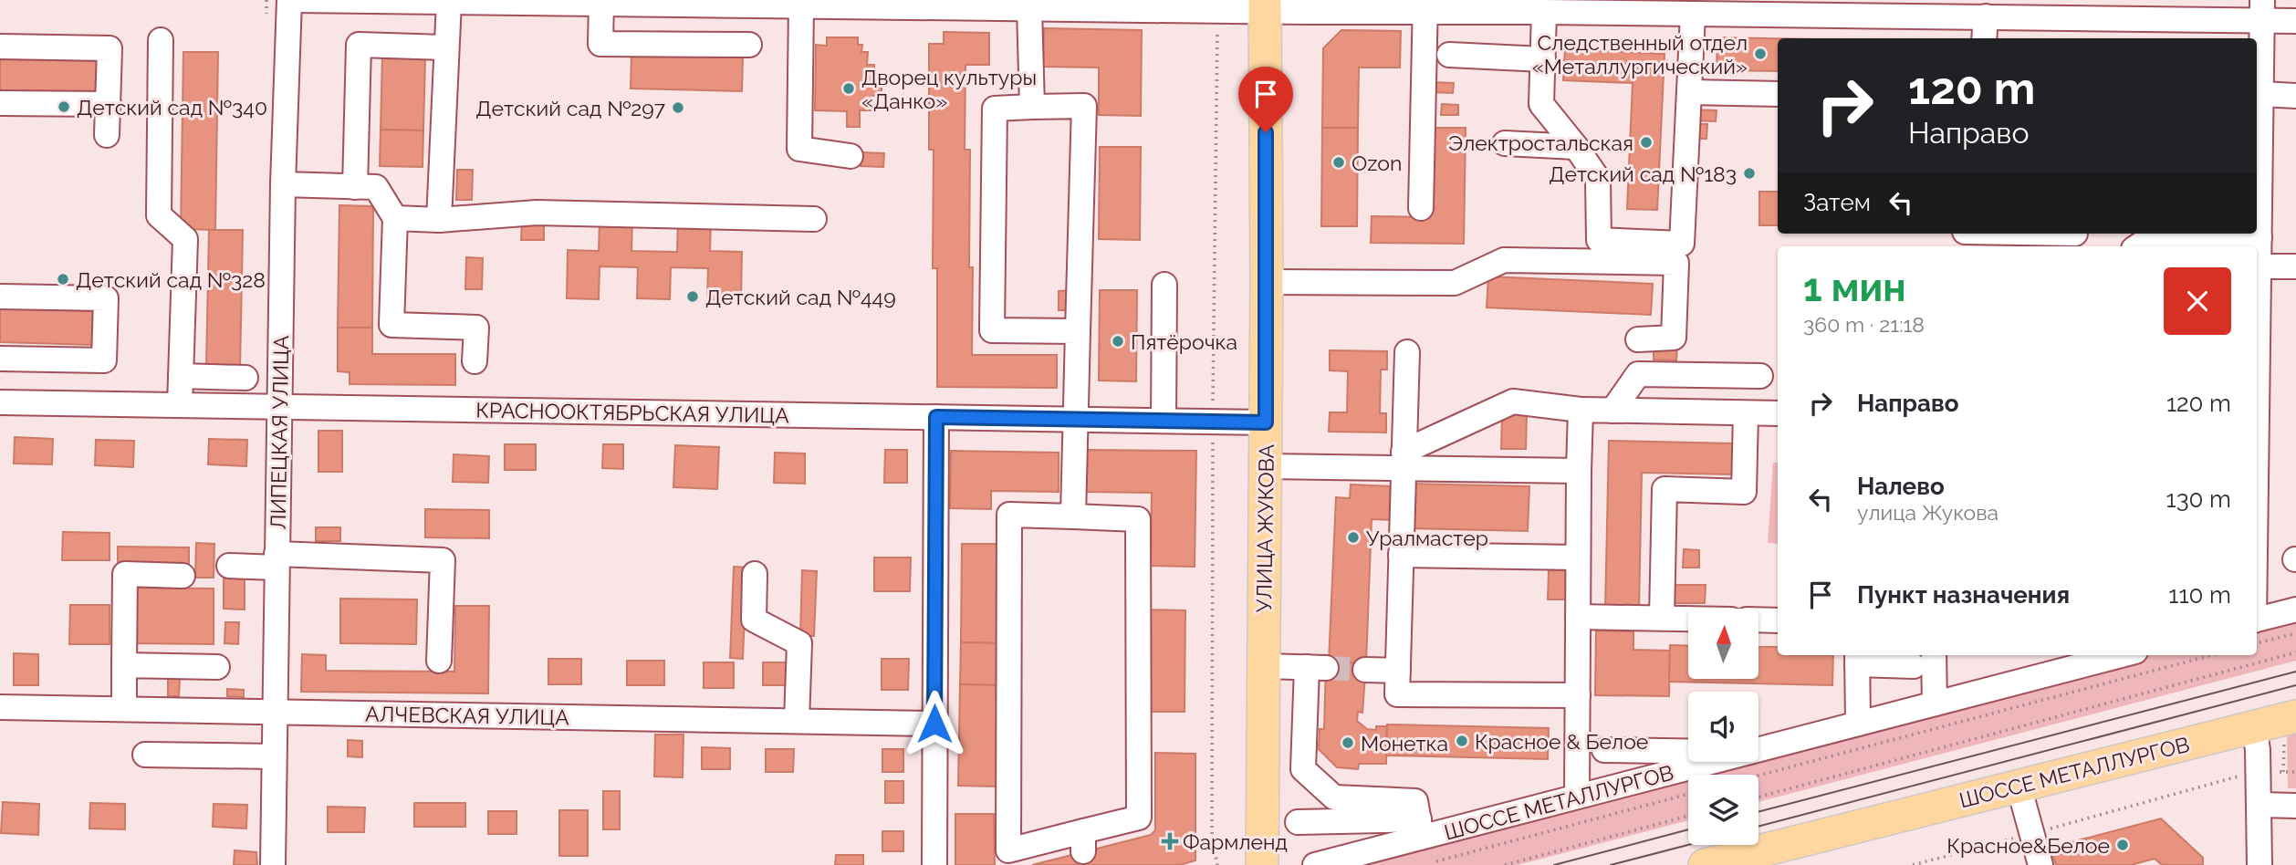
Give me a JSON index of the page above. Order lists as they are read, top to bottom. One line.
{"streets":{"main road":["УЛИЦА ЖУКОВА","ШОССЕ МЕТАЛЛУРГОВ"],"street":["КРАСНООКТЯБРЬСКАЯ УЛИЦА","ЛИПЕЦКАЯ УЛИЦА","АЛЧЕВСКАЯ УЛИЦА"]},"crossings":[["КРАСНООКТЯБРЬСКАЯ УЛИЦА","ЛИПЕЦКАЯ УЛИЦА"],["КРАСНООКТЯБРЬСКАЯ УЛИЦА","УЛИЦА ЖУКОВА"],["ЛИПЕЦКАЯ УЛИЦА","АЛЧЕВСКАЯ УЛИЦА"]],"places":{"other":["Следственный отдел «Металлургический»","Дворец культуры «Данко»","Детский сад №340","Детский сад №297","Электростальская","Ozon","Детский сад №183","Детский сад №328","Детский сад №449","Пятёрочка","Уралмастер","Красное & Белое","Монетка","Красное&Белое"],"health":["Фармленд"]},"north":"top","page":{"turn":["120 m","Направо"],"then":"Затем","heading":["1 мин","360 m · 21:18"],"list":[{"name":"Направо","value":"120 m"},{"name":"Налево","note":"улица Жукова","value":"130 m"},{"name":"Пункт назначения","value":"110 m"}]}}
